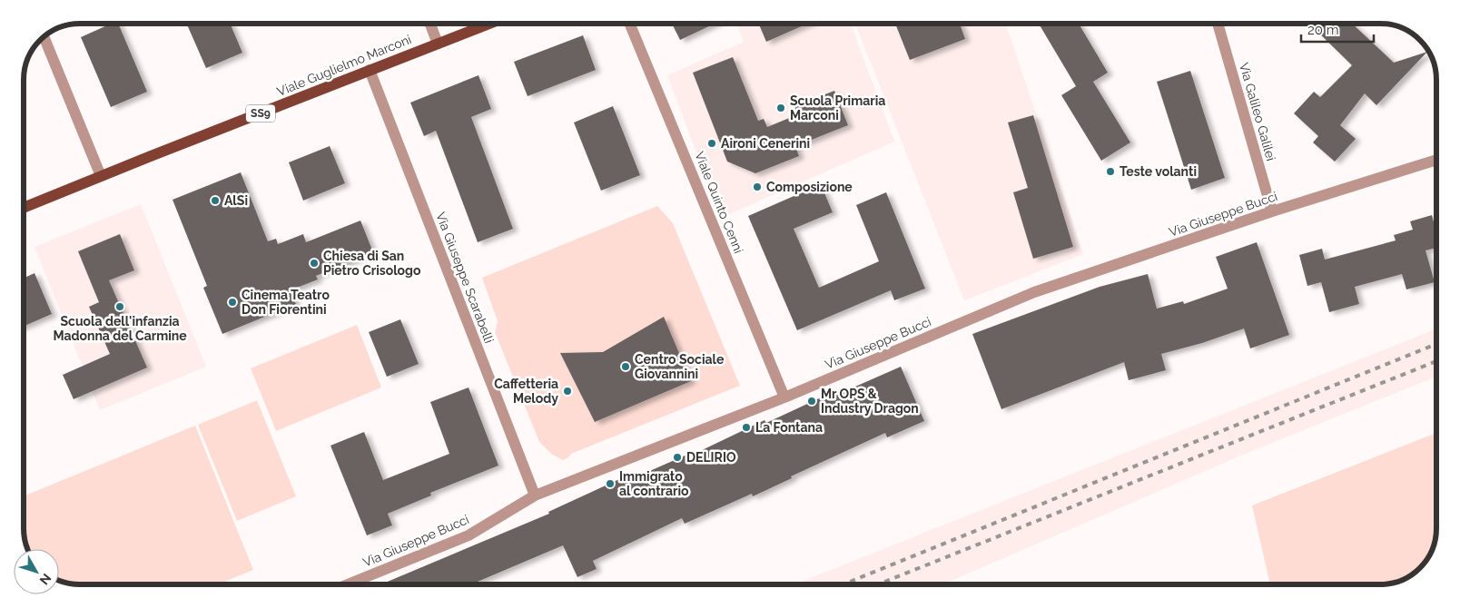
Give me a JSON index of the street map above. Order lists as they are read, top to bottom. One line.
{"streets":{"main road":["Viale Guglielmo Marconi","SS9"],"street":["Via Galileo Galilei","Viale Quinto Cenni","Via Giuseppe Bucci","Via Giuseppe Scarabelli"]},"crossings":[["Viale Guglielmo Marconi","Via Giuseppe Scarabelli"],["Via Galileo Galilei","Via Giuseppe Bucci"],["Viale Quinto Cenni","Via Giuseppe Bucci"],["Via Giuseppe Bucci","Via Giuseppe Scarabelli"]],"places":["Scuola Primaria Marconi","Aironi Cenerini","Teste volanti","Composizione","AlSi","Chiesa di San Pietro Crisologo","Cinema Teatro Don Fiorentini","Scuola dell'infanzia Madonna del Carmine","Centro Sociale Giovannini","Caffetteria Melody","Mr OPS & Industry Dragon","La Fontana","DELIRIO","Immigrato al contrario"],"scale_bar":"20 m","north":"bottom right"}
